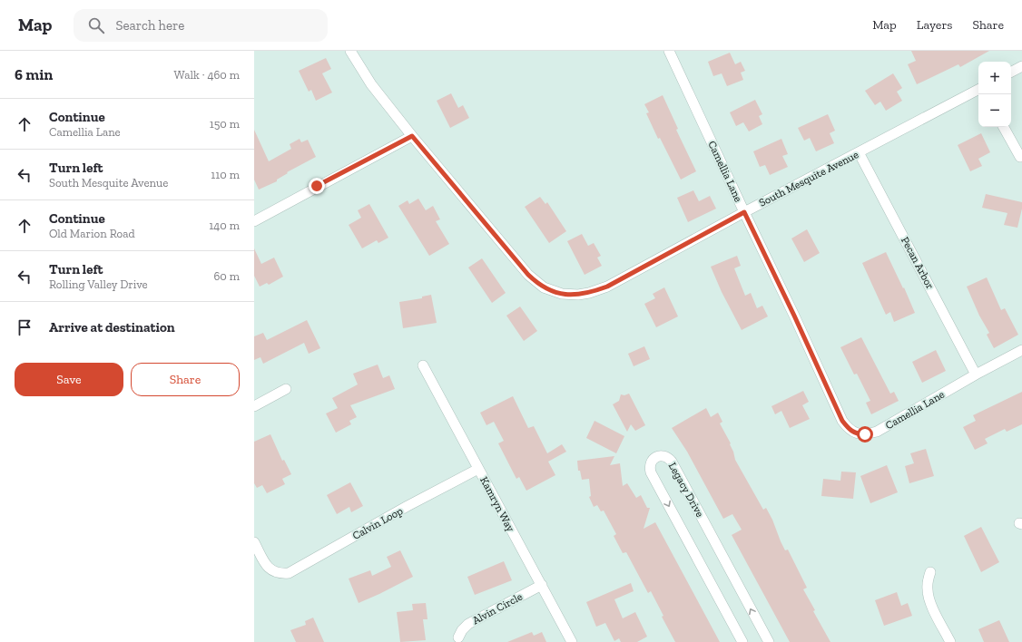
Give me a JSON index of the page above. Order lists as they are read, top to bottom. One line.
{"streets":{"street":["Camellia Lane","South Mesquite Avenue","Pecan Arbor","Legacy Drive","Kamryn Way","Calvin Loop","Alvin Circle"]},"crossings":[["Camellia Lane","South Mesquite Avenue"],["Camellia Lane","Pecan Arbor"],["South Mesquite Avenue","Pecan Arbor"],["Kamryn Way","Calvin Loop"],["Kamryn Way","Alvin Circle"]],"page":{"header":"Map","search":"Search here","nav":["Map","Layers","Share"],"heading":["6 min","Walk · 460 m"],"map_buttons":["+","−"],"list":[["Continue","Camellia Lane","150 m"],["Turn left","South Mesquite Avenue","110 m"],["Continue","Old Marion Road","140 m"],["Turn left","Rolling Valley Drive","60 m"],"Arrive at destination"],"buttons":["Save","Share"]}}
